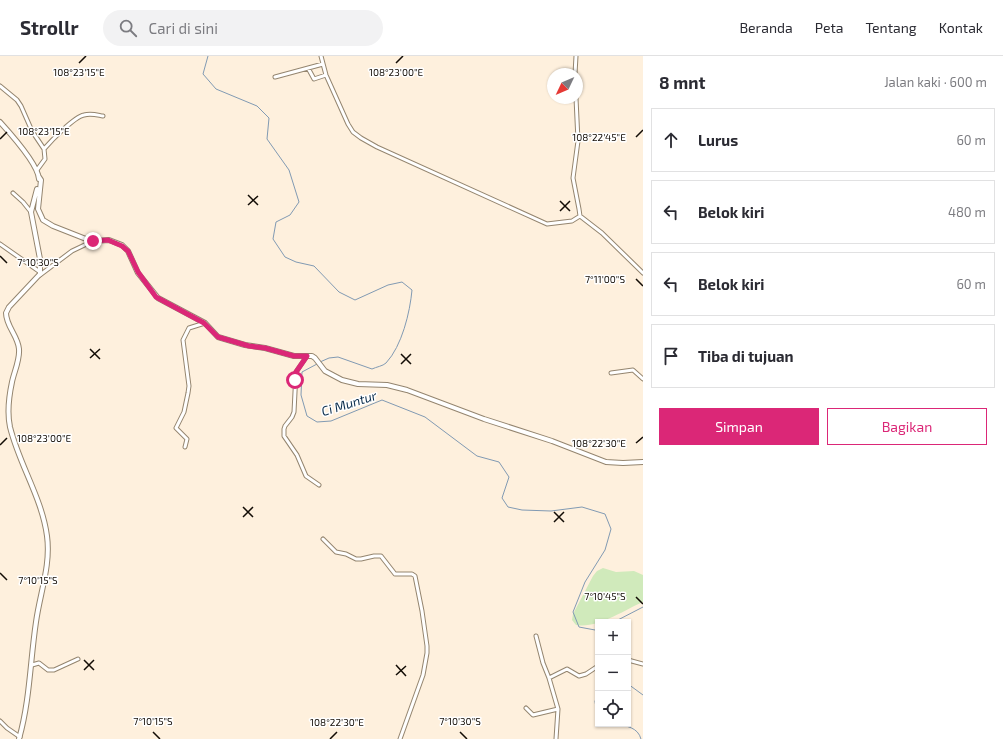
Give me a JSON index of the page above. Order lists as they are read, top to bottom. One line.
{"water":["Ci Muntur"],"north":"bottom left","page":{"header":"Strollr","search":"Cari di sini","nav":["Beranda","Peta","Tentang","Kontak"],"heading":["8 mnt","Jalan kaki · 600 m"],"list":[["Lurus","60 m"],["Belok kiri","480 m"],["Belok kiri","60 m"],"Tiba di tujuan"],"buttons":["Simpan","Bagikan"],"map_buttons":["+","−"]},"coordinates":["108°23'15\"E","108°23'00\"E","108°22'45\"E","7°10'30\"S","7°11'00\"S","108°22'30\"E","7°10'15\"S","7°10'45\"S"]}
